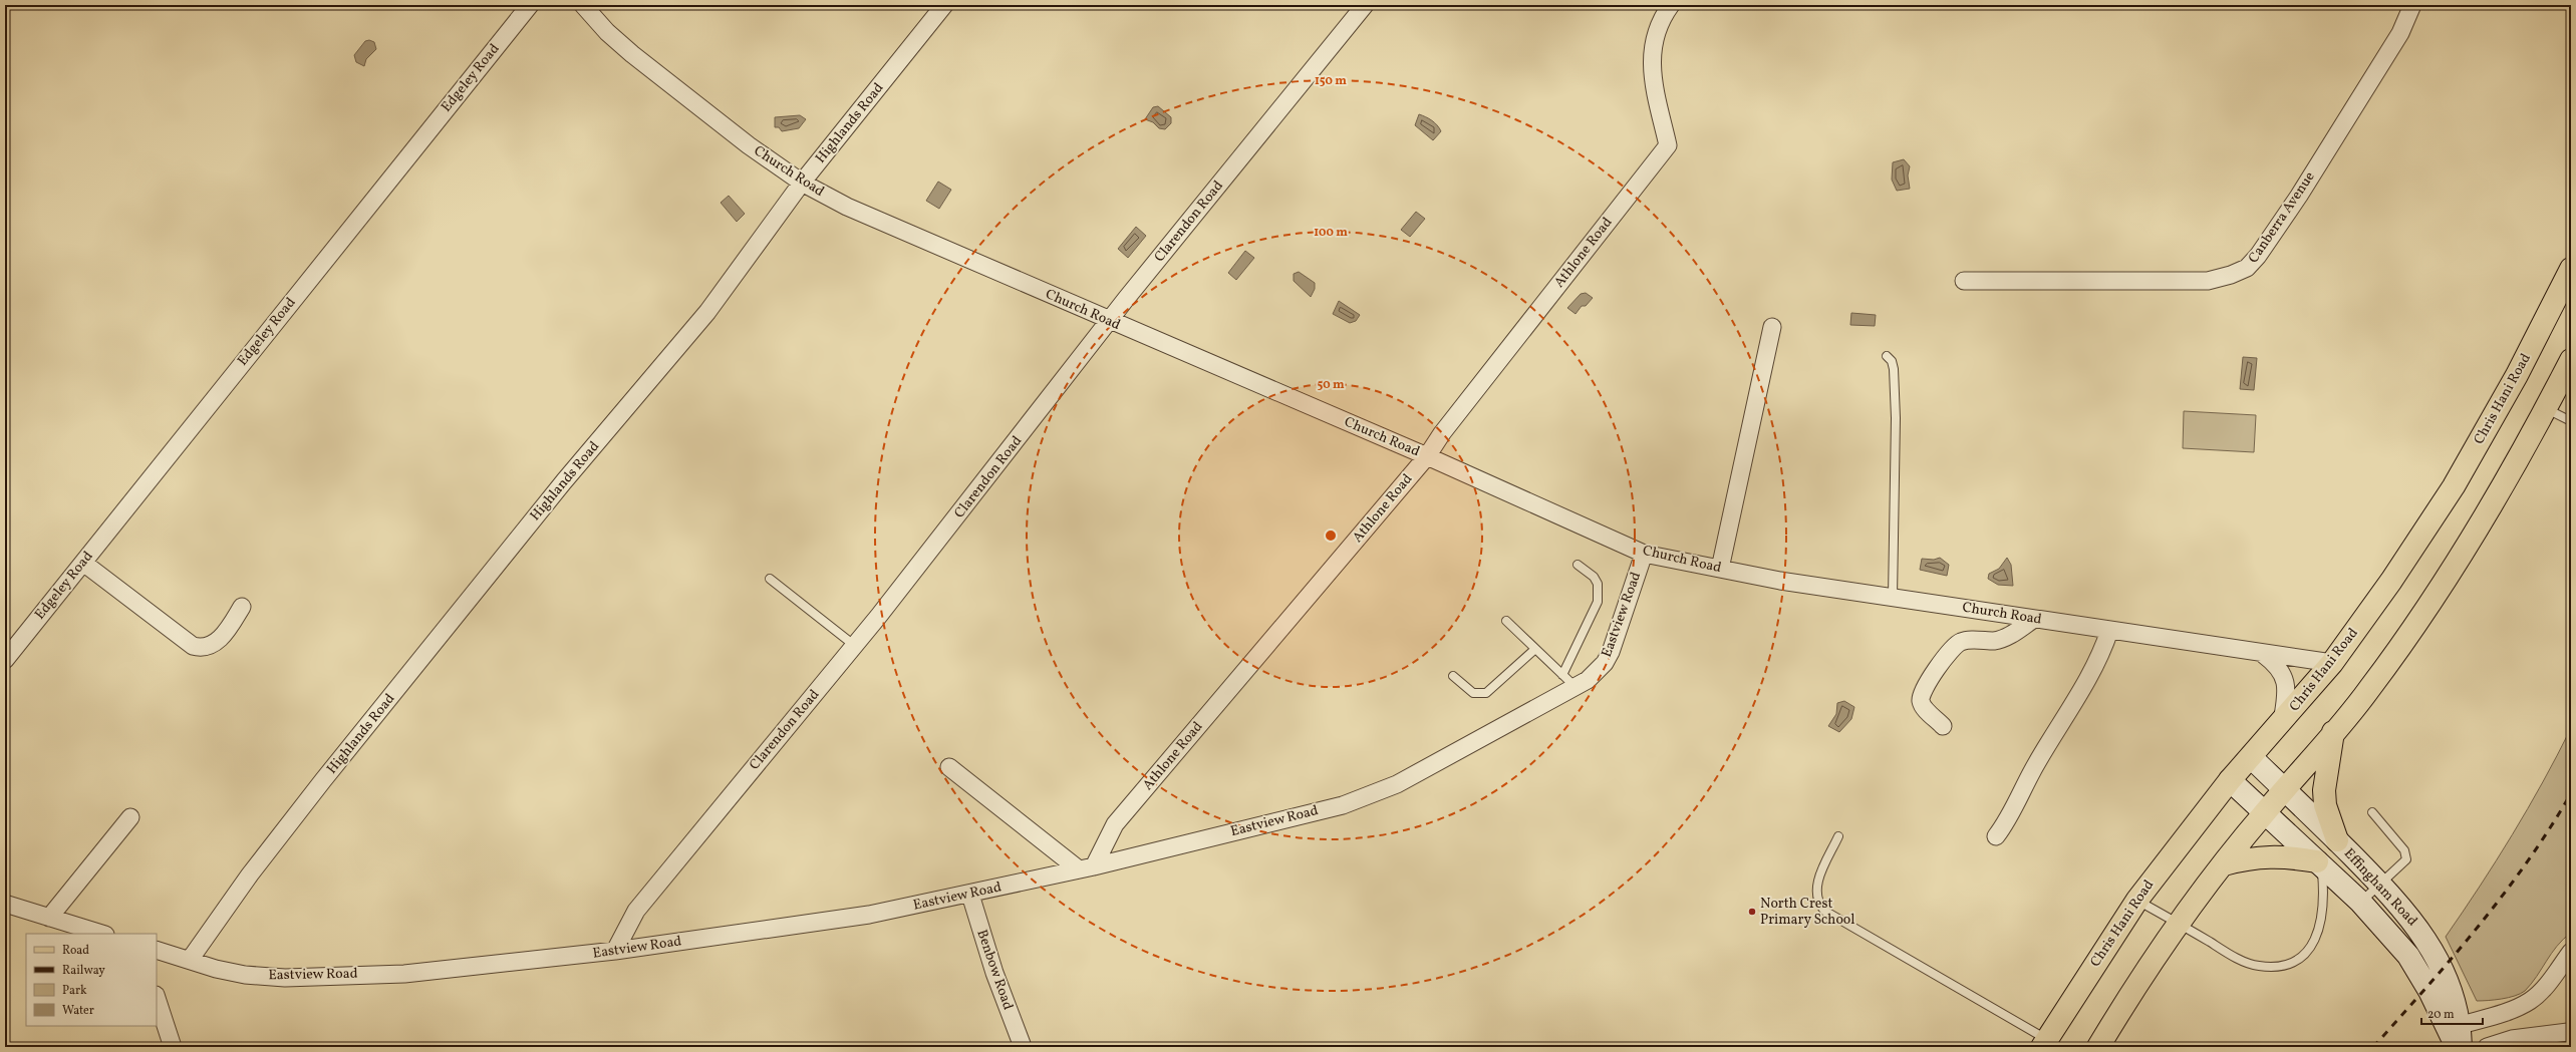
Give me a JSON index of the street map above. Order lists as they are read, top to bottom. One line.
{"streets":{"main road":["Chris Hani Road"],"street":["Edgeley Road","Highlands Road","Church Road","Canberra Avenue","Clarendon Road","Athlone Road","Eastview Road","Effingham Road","Benbow Road"]},"crossings":[["Highlands Road","Church Road"],["Highlands Road","Eastview Road"],["Church Road","Clarendon Road"],["Church Road","Athlone Road"],["Church Road","Chris Hani Road"],["Church Road","Eastview Road"],["Clarendon Road","Eastview Road"],["Athlone Road","Eastview Road"],["Chris Hani Road","Effingham Road"],["Eastview Road","Benbow Road"]],"places":["North Crest Primary School"],"legend":["Road","Railway","Park","Water"],"scale_bar":"20 m","rings":["150 m","100 m","50 m"]}
